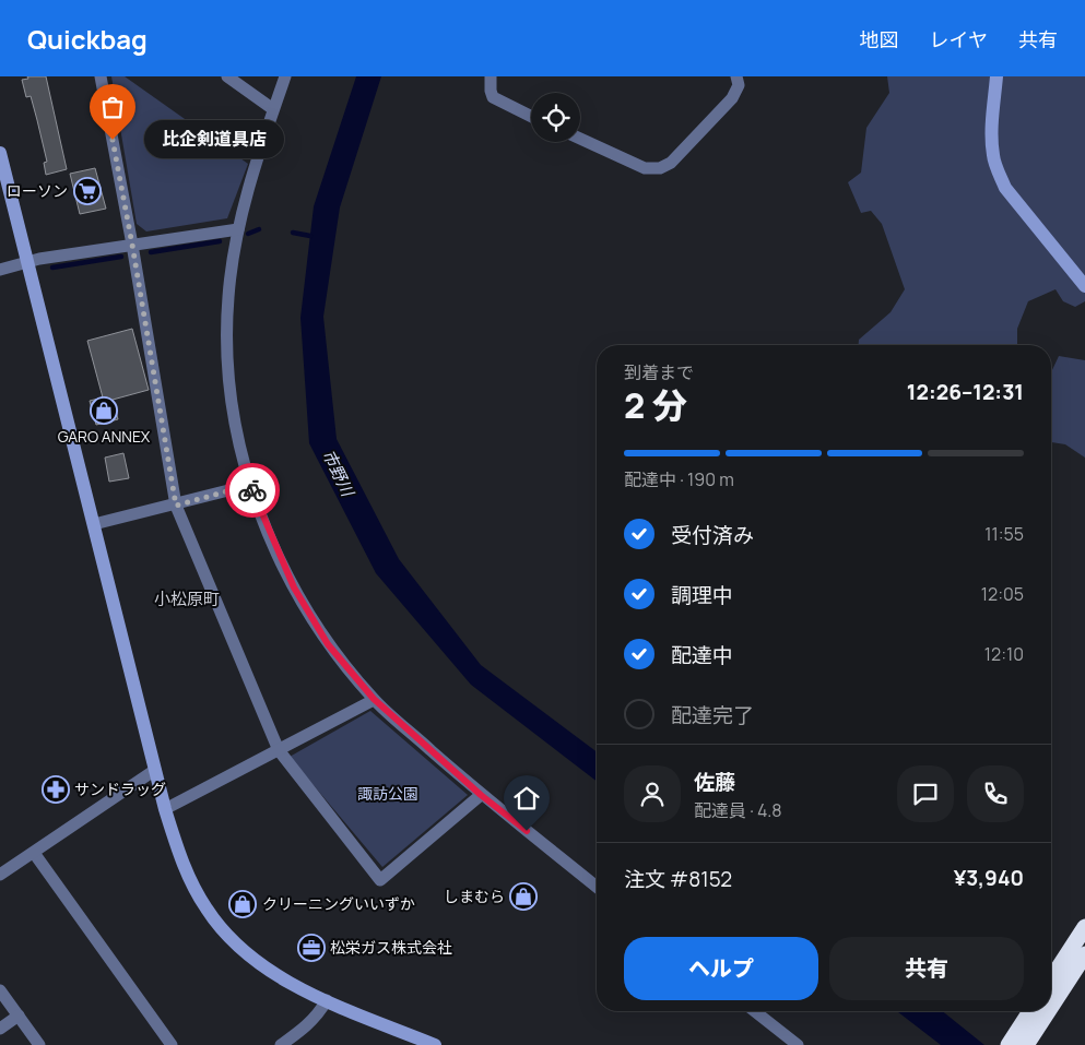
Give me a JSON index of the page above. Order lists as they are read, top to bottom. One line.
{"districts":["小松原町"],"water":["市野川"],"parks":["諏訪公園"],"places":{"other":["比企剣道具店"],"supermarket":["ローソン"],"shop":["GARO ANNEX","しまむら","クリーニングいいずか"],"pharmacy":["サンドラッグ"],"office":["松栄ガス株式会社"]},"page":{"header":"Quickbag","nav":["地図","レイヤ","共有"],"bubble":"比企剣道具店","heading":["2 分","到着まで","12:26–12:31"],"panel":["佐藤","配達員 · 4.8","注文 #8152","¥3,940"],"bar":"配達中 · 190 m","list":[["受付済み","11:55"],["調理中","12:05"],["配達中","12:10"],"配達完了"],"buttons":["ヘルプ","共有"]}}
